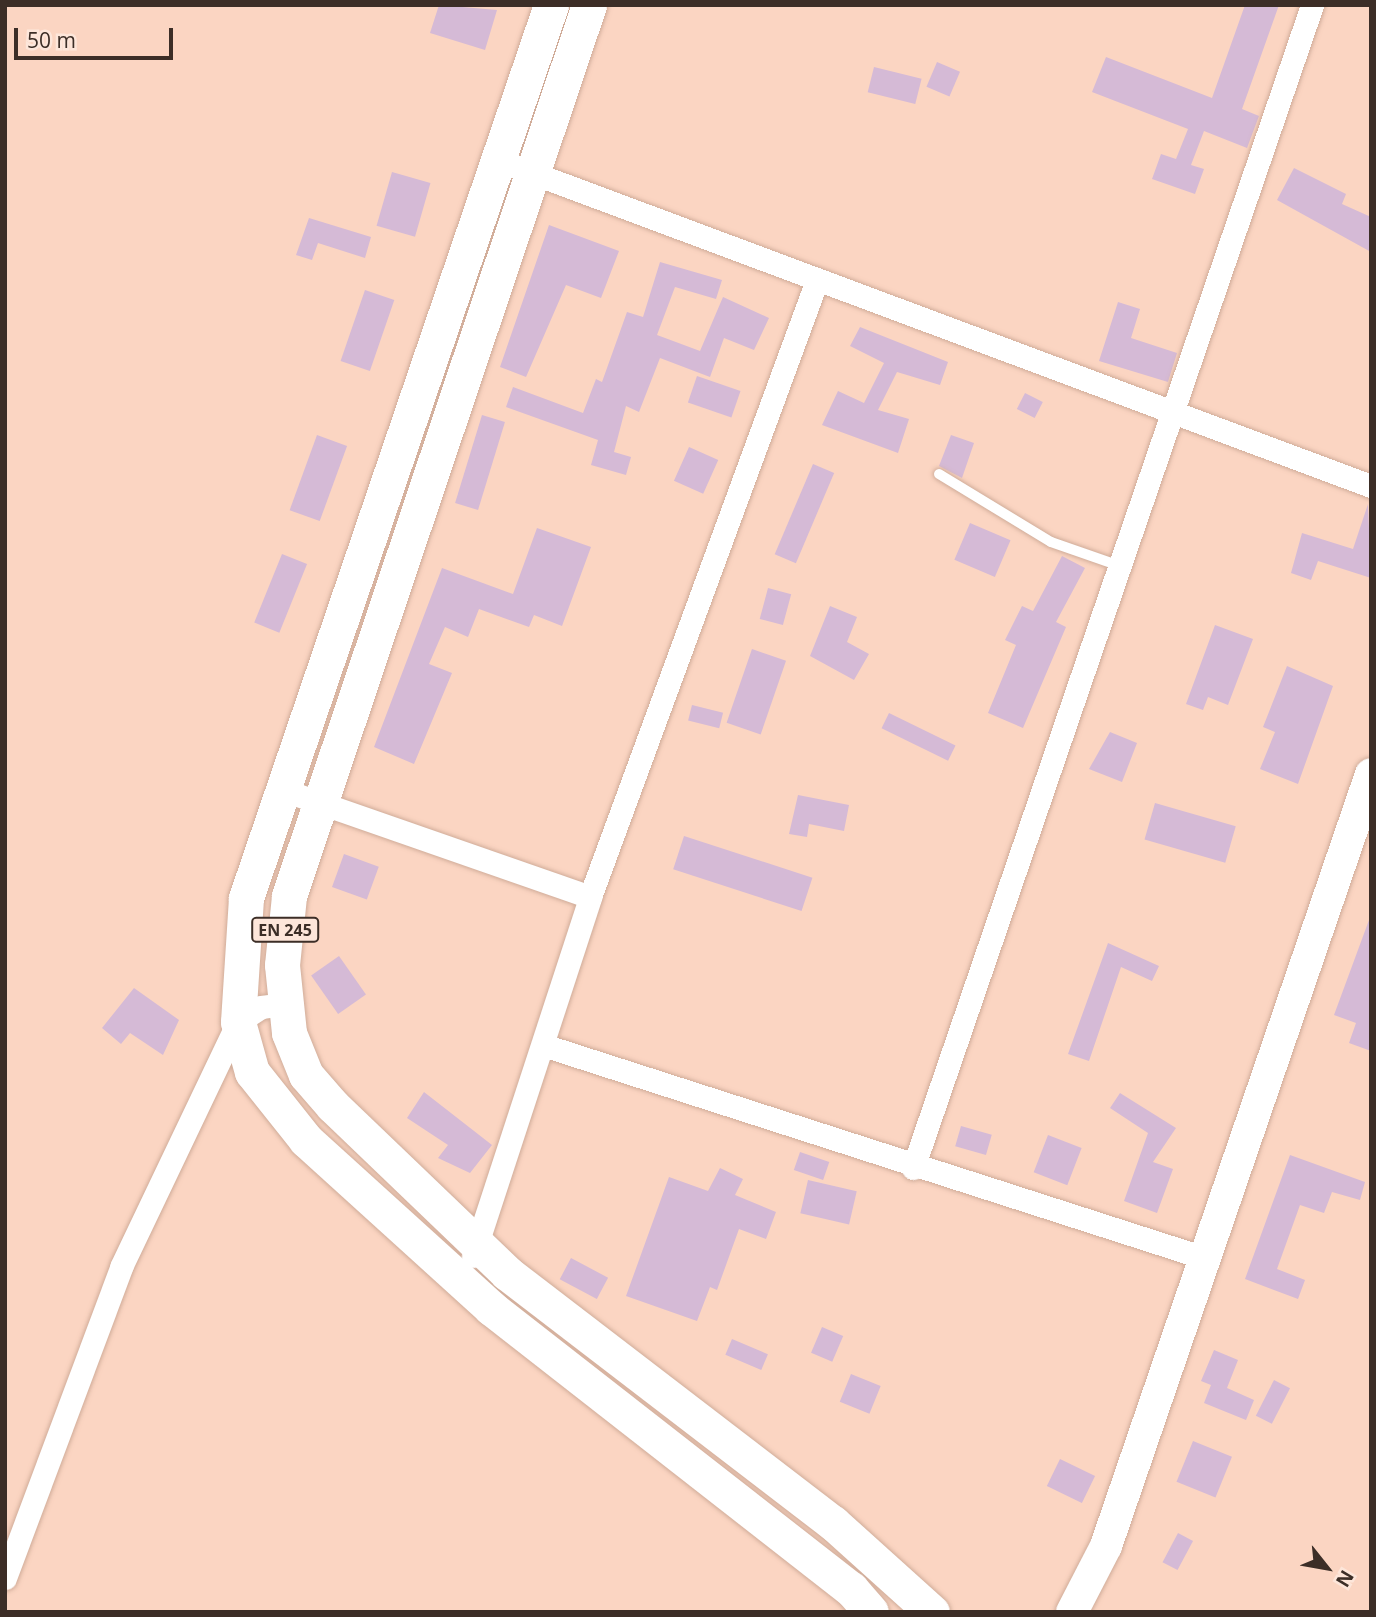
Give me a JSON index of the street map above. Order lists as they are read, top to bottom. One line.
{"streets":{"main road":["EN 245"]},"scale_bar":"50 m","north":"bottom right"}
